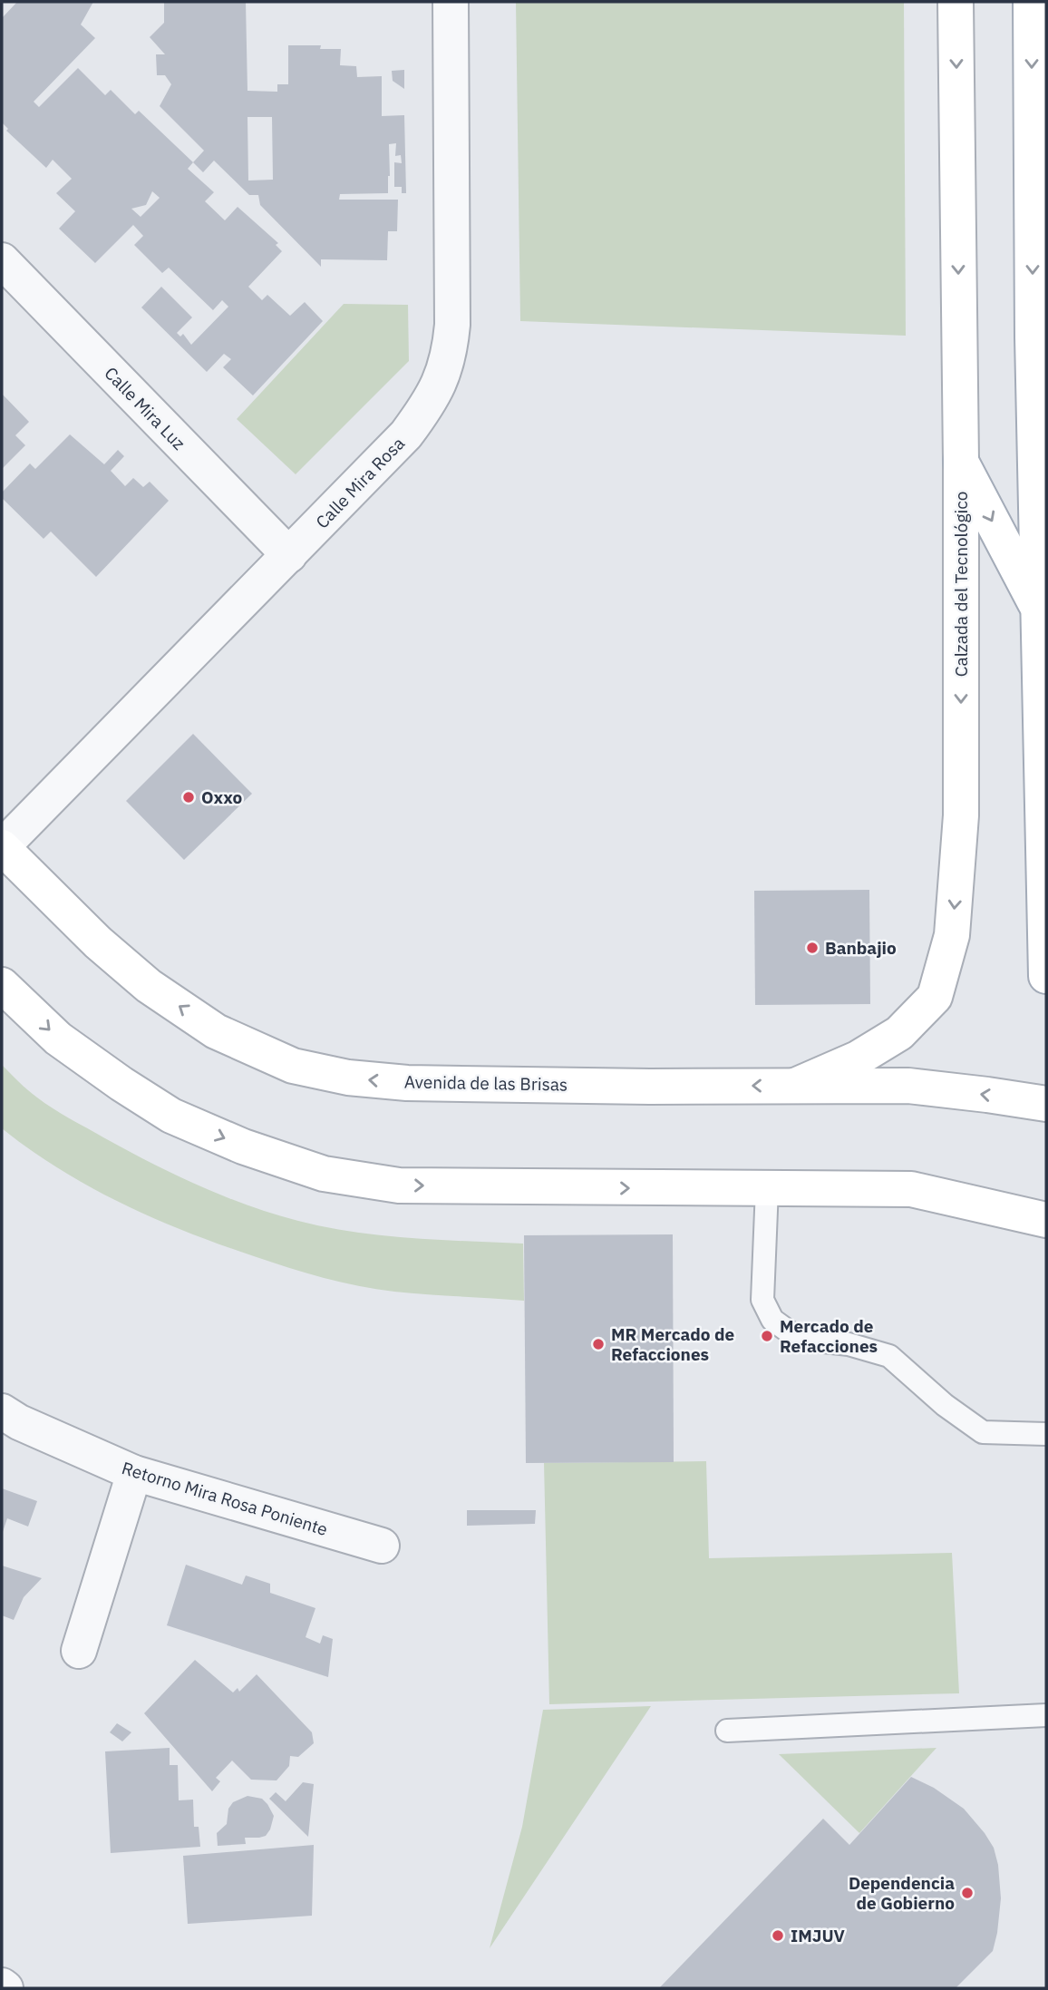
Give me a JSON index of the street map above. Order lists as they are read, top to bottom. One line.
{"streets":{"street":["Calle Mira Luz","Calle Mira Rosa","Calzada del Tecnológico","Avenida de las Brisas","Retorno Mira Rosa Poniente"]},"crossings":[["Calle Mira Luz","Calle Mira Rosa"],["Calle Mira Rosa","Avenida de las Brisas"],["Calzada del Tecnológico","Avenida de las Brisas"]],"places":["Oxxo","Banbajio","Mercado de Refacciones","MR Mercado de Refacciones","Dependencia de Gobierno","IMJUV"]}
